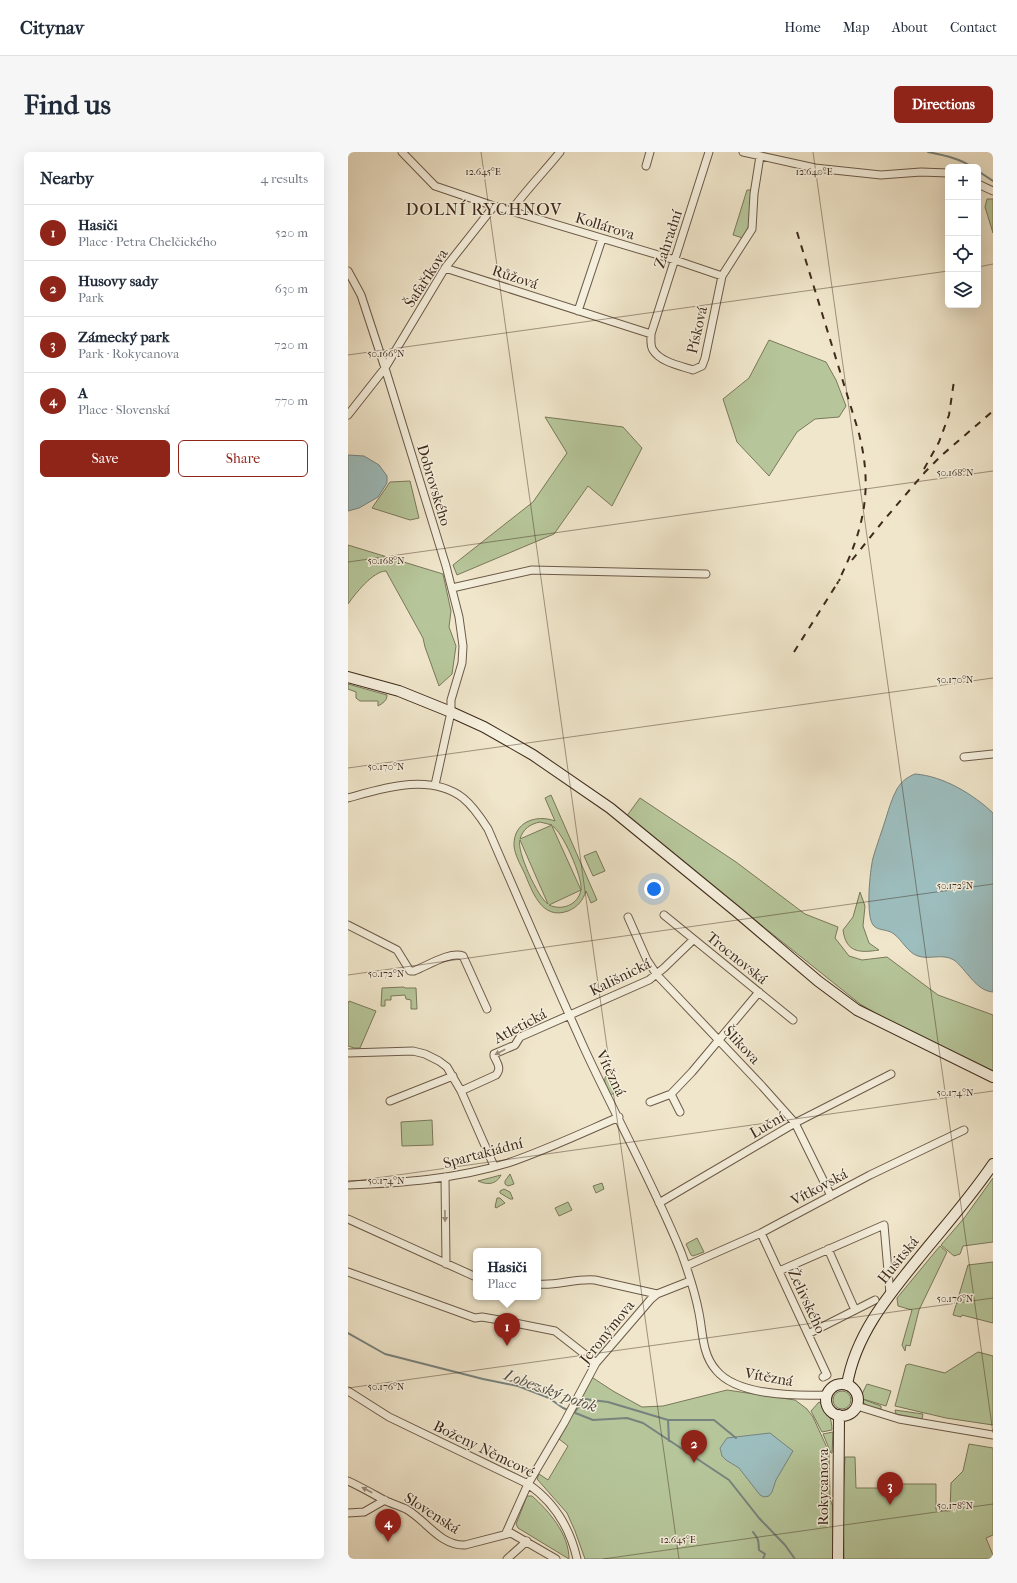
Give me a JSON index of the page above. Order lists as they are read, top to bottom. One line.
{"streets":{"main road":["Husitská","Rokycanova"],"street":["Kollárova","Zahradní","Růžová","Šafaříkova","Písková","Dobrovského","Trocnovská","Kališnická","Atletická","Šlikova","Vítězná","Luční","Spartakiádní","Vítkovská","Želivského","Jeronýmova","Boženy Němcové","Slovenská"]},"crossings":[["Kollárova","Zahradní"],["Kollárova","Šafaříkova"],["Zahradní","Růžová"],["Zahradní","Písková"],["Růžová","Šafaříkova"],["Růžová","Písková"],["Šafaříkova","Dobrovského"],["Dobrovského","Vítězná"],["Trocnovská","Kališnická"],["Kališnická","Atletická"],["Kališnická","Šlikova"],["Kališnická","Vítězná"],["Atletická","Vítězná"],["Šlikova","Luční"],["Šlikova","Vítkovská"],["Vítězná","Luční"],["Vítězná","Spartakiádní"],["Vítězná","Vítkovská"],["Vítězná","Husitská"],["Vítězná","Jeronýmova"],["Vítězná","Rokycanova"],["Vítkovská","Želivského"],["Husitská","Rokycanova"],["Jeronýmova","Boženy Němcové"],["Jeronýmova","Slovenská"]],"one_way":["Atletická"],"districts":["DOLNÍ RYCHNOV"],"water":["Lobezský potok"],"page":{"header":"Citynav","nav":["Home","Map","About","Contact"],"buttons":["Directions",["Save","Share"]],"title":"Find us","heading":["Nearby","4 results"],"map_buttons":["+","−"],"list":[{"mark":"1","name":"Hasiči","note":"Place · Petra Chelčického","value":"520 m"},{"mark":"2","name":"Husovy sady","note":"Park","value":"630 m"},{"mark":"3","name":"Zámecký park","note":"Park · Rokycanova","value":"720 m"},{"mark":"4","name":"A","note":"Place · Slovenská","value":"770 m"}],"popup":["Hasiči","Place"],"pins":["1","2","3","4"]},"coordinates":["12.645°E","12.640°E","50.166°N","50.168°N","50.170°N","50.172°N","50.174°N","50.176°N","50.178°N"]}
